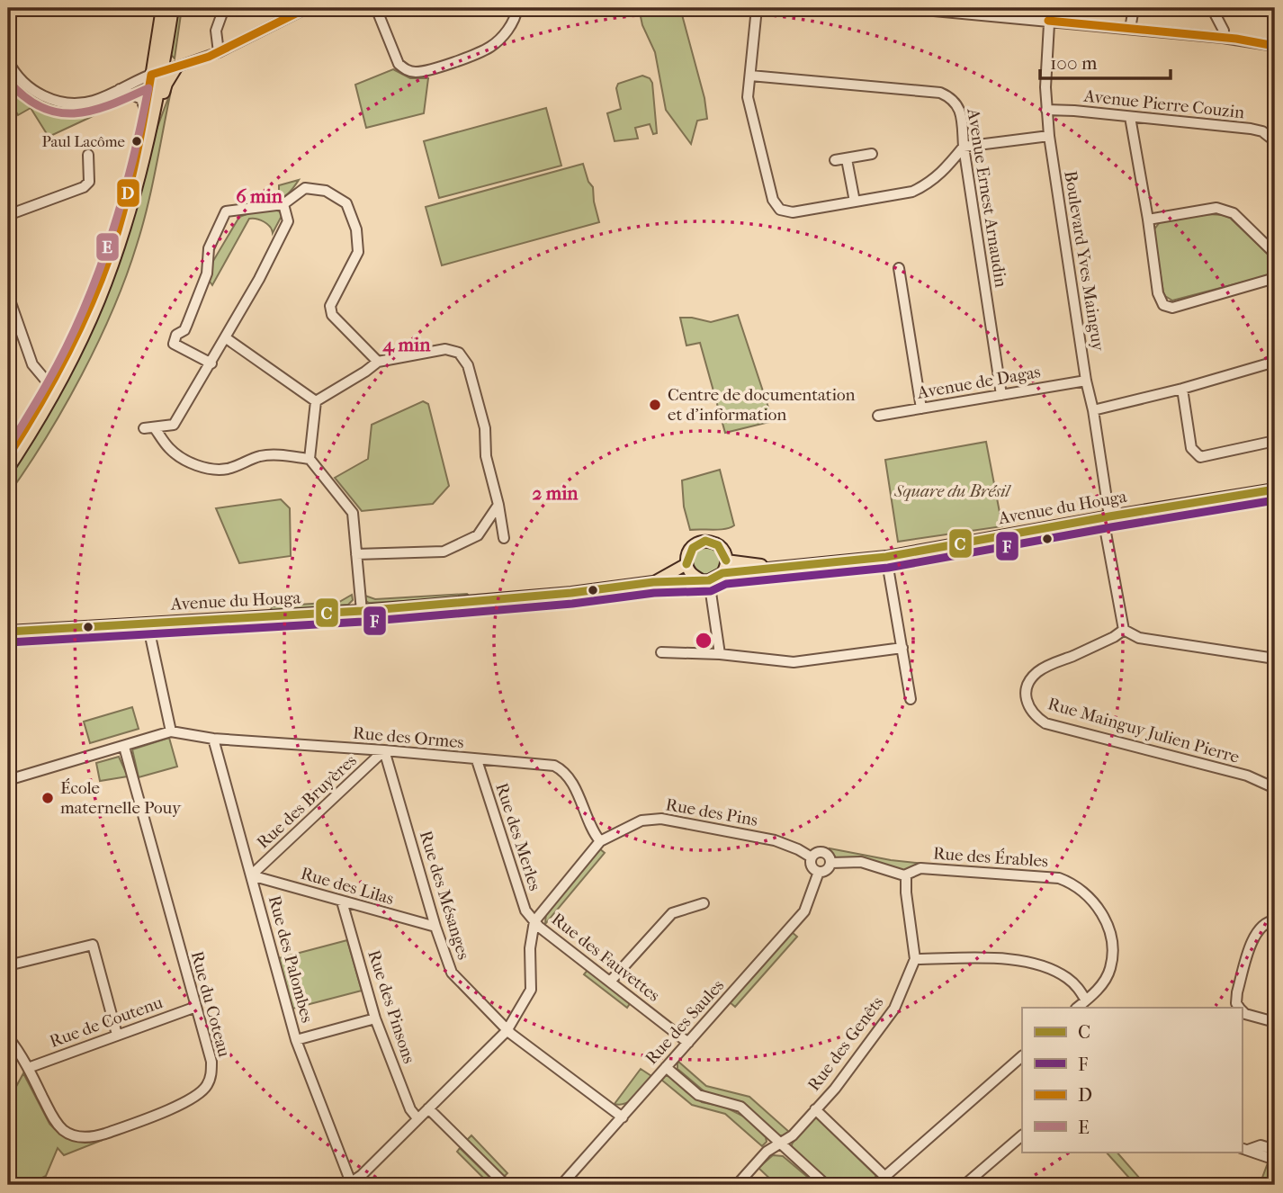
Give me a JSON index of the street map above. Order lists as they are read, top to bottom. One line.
{"streets":{"main road":["Avenue du Houga"],"street":["Avenue Pierre Couzin","Avenue Ernest Arnaudin","Boulevard Yves Mainguy","Avenue de Dagas","Rue Mainguy Julien Pierre","Rue des Ormes","Rue des Bruyères","Rue des Pins","Rue des Merles","Rue des Érables","Rue des Lilas","Rue des Mésanges","Rue des Fauvettes","Rue des Palombes","Rue du Coteau","Rue des Pinsons","Rue de Coutenu","Rue des Saules","Rue des Genêts"]},"crossings":[["Avenue Pierre Couzin","Boulevard Yves Mainguy"],["Avenue Ernest Arnaudin","Avenue de Dagas"],["Boulevard Yves Mainguy","Avenue de Dagas"],["Boulevard Yves Mainguy","Avenue du Houga"],["Rue des Ormes","Rue des Bruyères"],["Rue des Ormes","Rue des Pins"],["Rue des Ormes","Rue des Merles"],["Rue des Ormes","Rue des Mésanges"],["Rue des Ormes","Rue des Palombes"],["Rue des Bruyères","Rue des Lilas"],["Rue des Bruyères","Rue des Mésanges"],["Rue des Bruyères","Rue des Palombes"],["Rue des Pins","Rue des Merles"],["Rue des Pins","Rue des Érables"],["Rue des Pins","Rue des Mésanges"],["Rue des Pins","Rue des Fauvettes"],["Rue des Pins","Rue des Palombes"],["Rue des Pins","Rue des Pinsons"],["Rue des Pins","Rue des Saules"],["Rue des Merles","Rue des Fauvettes"],["Rue des Érables","Rue des Saules"],["Rue des Lilas","Rue des Mésanges"],["Rue des Lilas","Rue des Palombes"],["Rue des Lilas","Rue des Pinsons"],["Rue des Mésanges","Rue des Saules"],["Rue des Fauvettes","Rue des Saules"],["Rue du Coteau","Rue de Coutenu"]],"parks":["Square du Brésil"],"places":["Paul Lacôme","Centre de documentation et d'information","École maternelle Pouy"],"lines":["transit line D","transit line E","transit line C","transit line F"],"legend":["C","F","D","E"],"scale_bar":"100 m","rings":["6 min","4 min","2 min"]}
